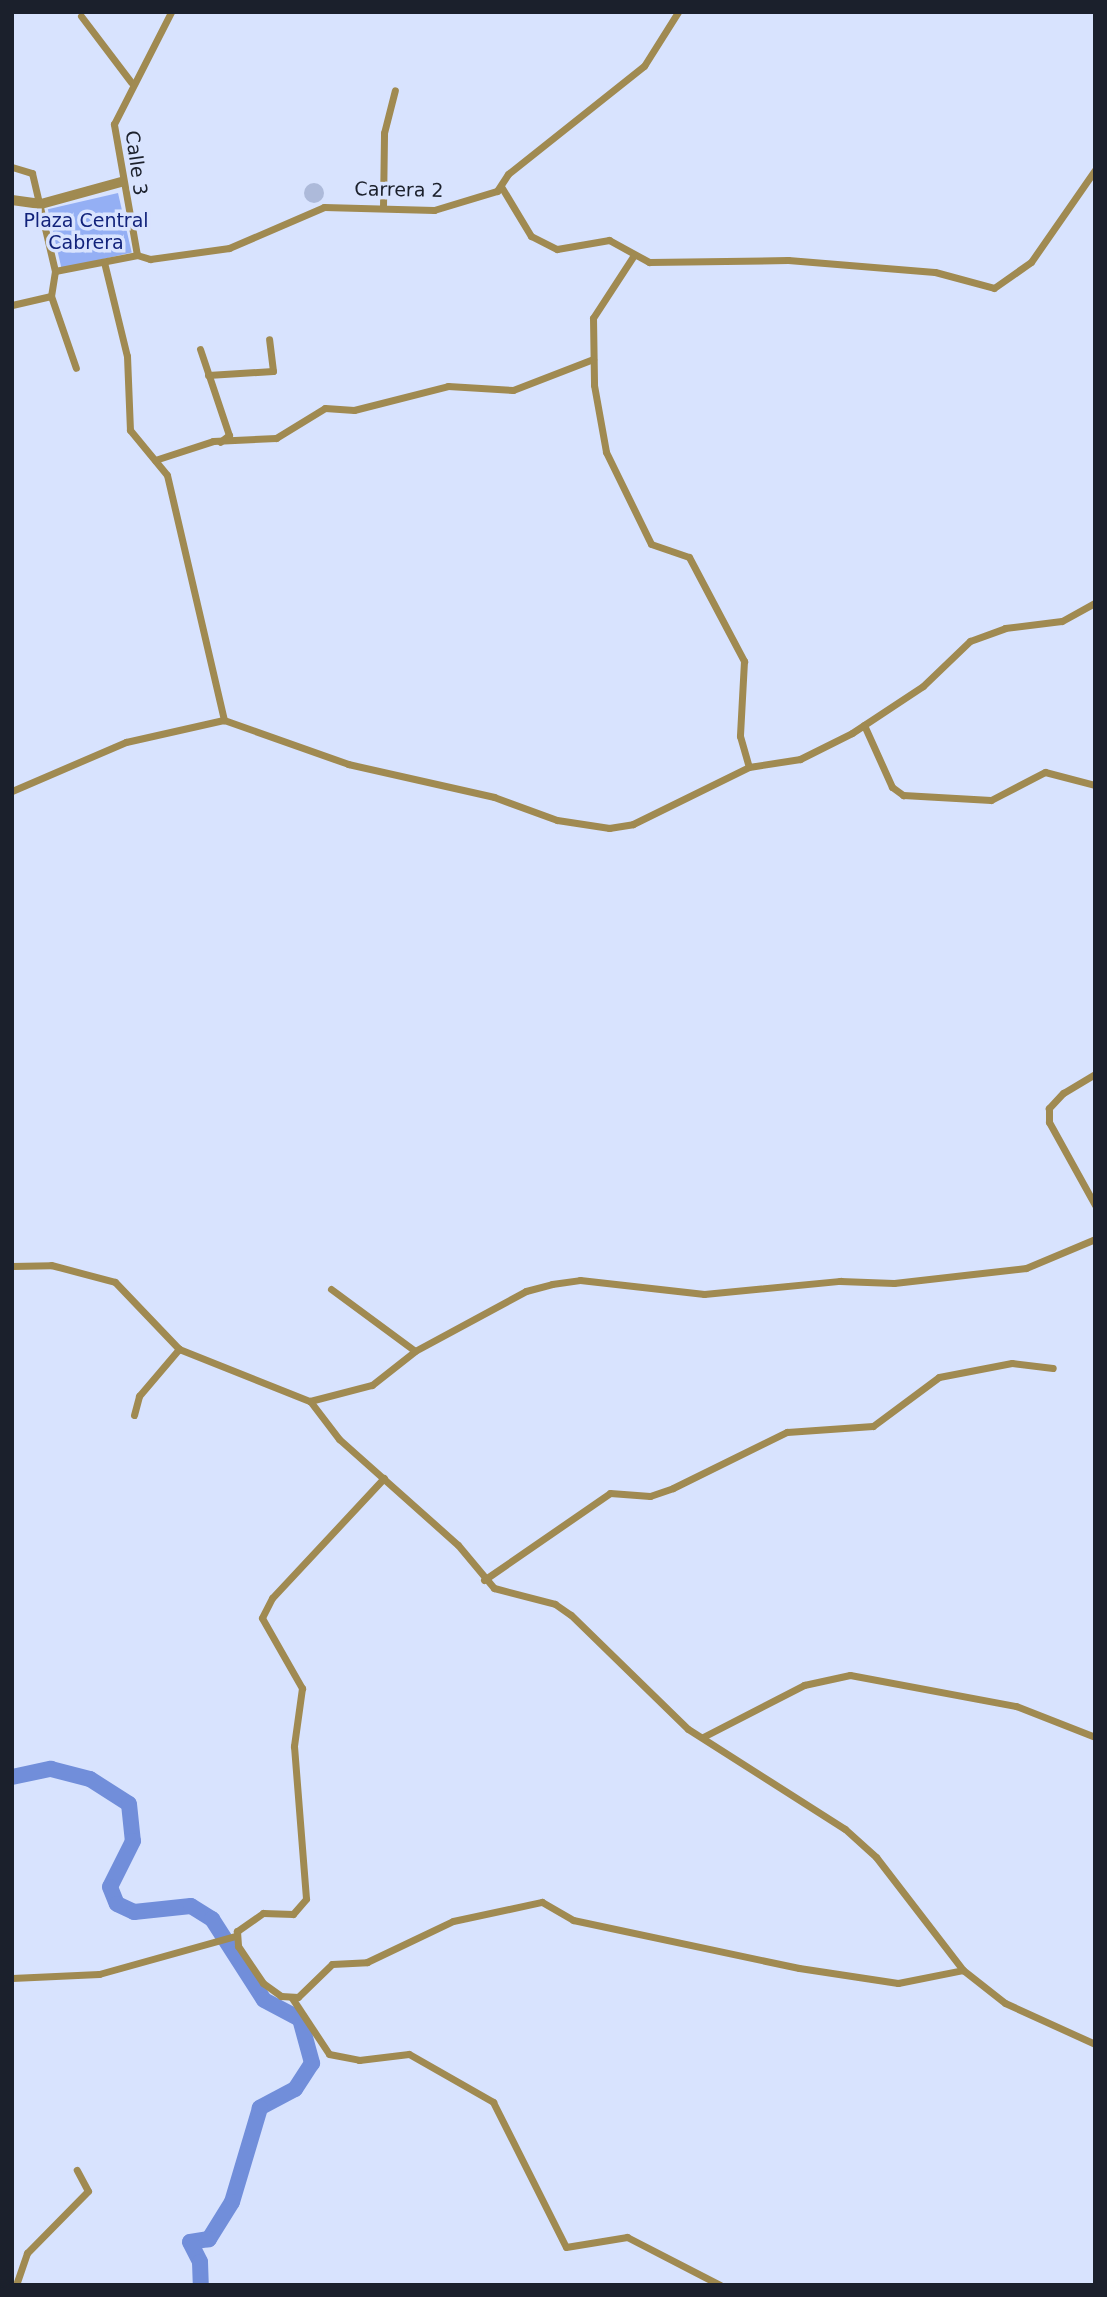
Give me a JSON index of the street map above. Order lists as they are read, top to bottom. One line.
{"streets":{"street":["Calle 3","Carrera 2"]},"crossings":[["Calle 3","Carrera 2"]],"parks":["Plaza Central Cabrera"]}
